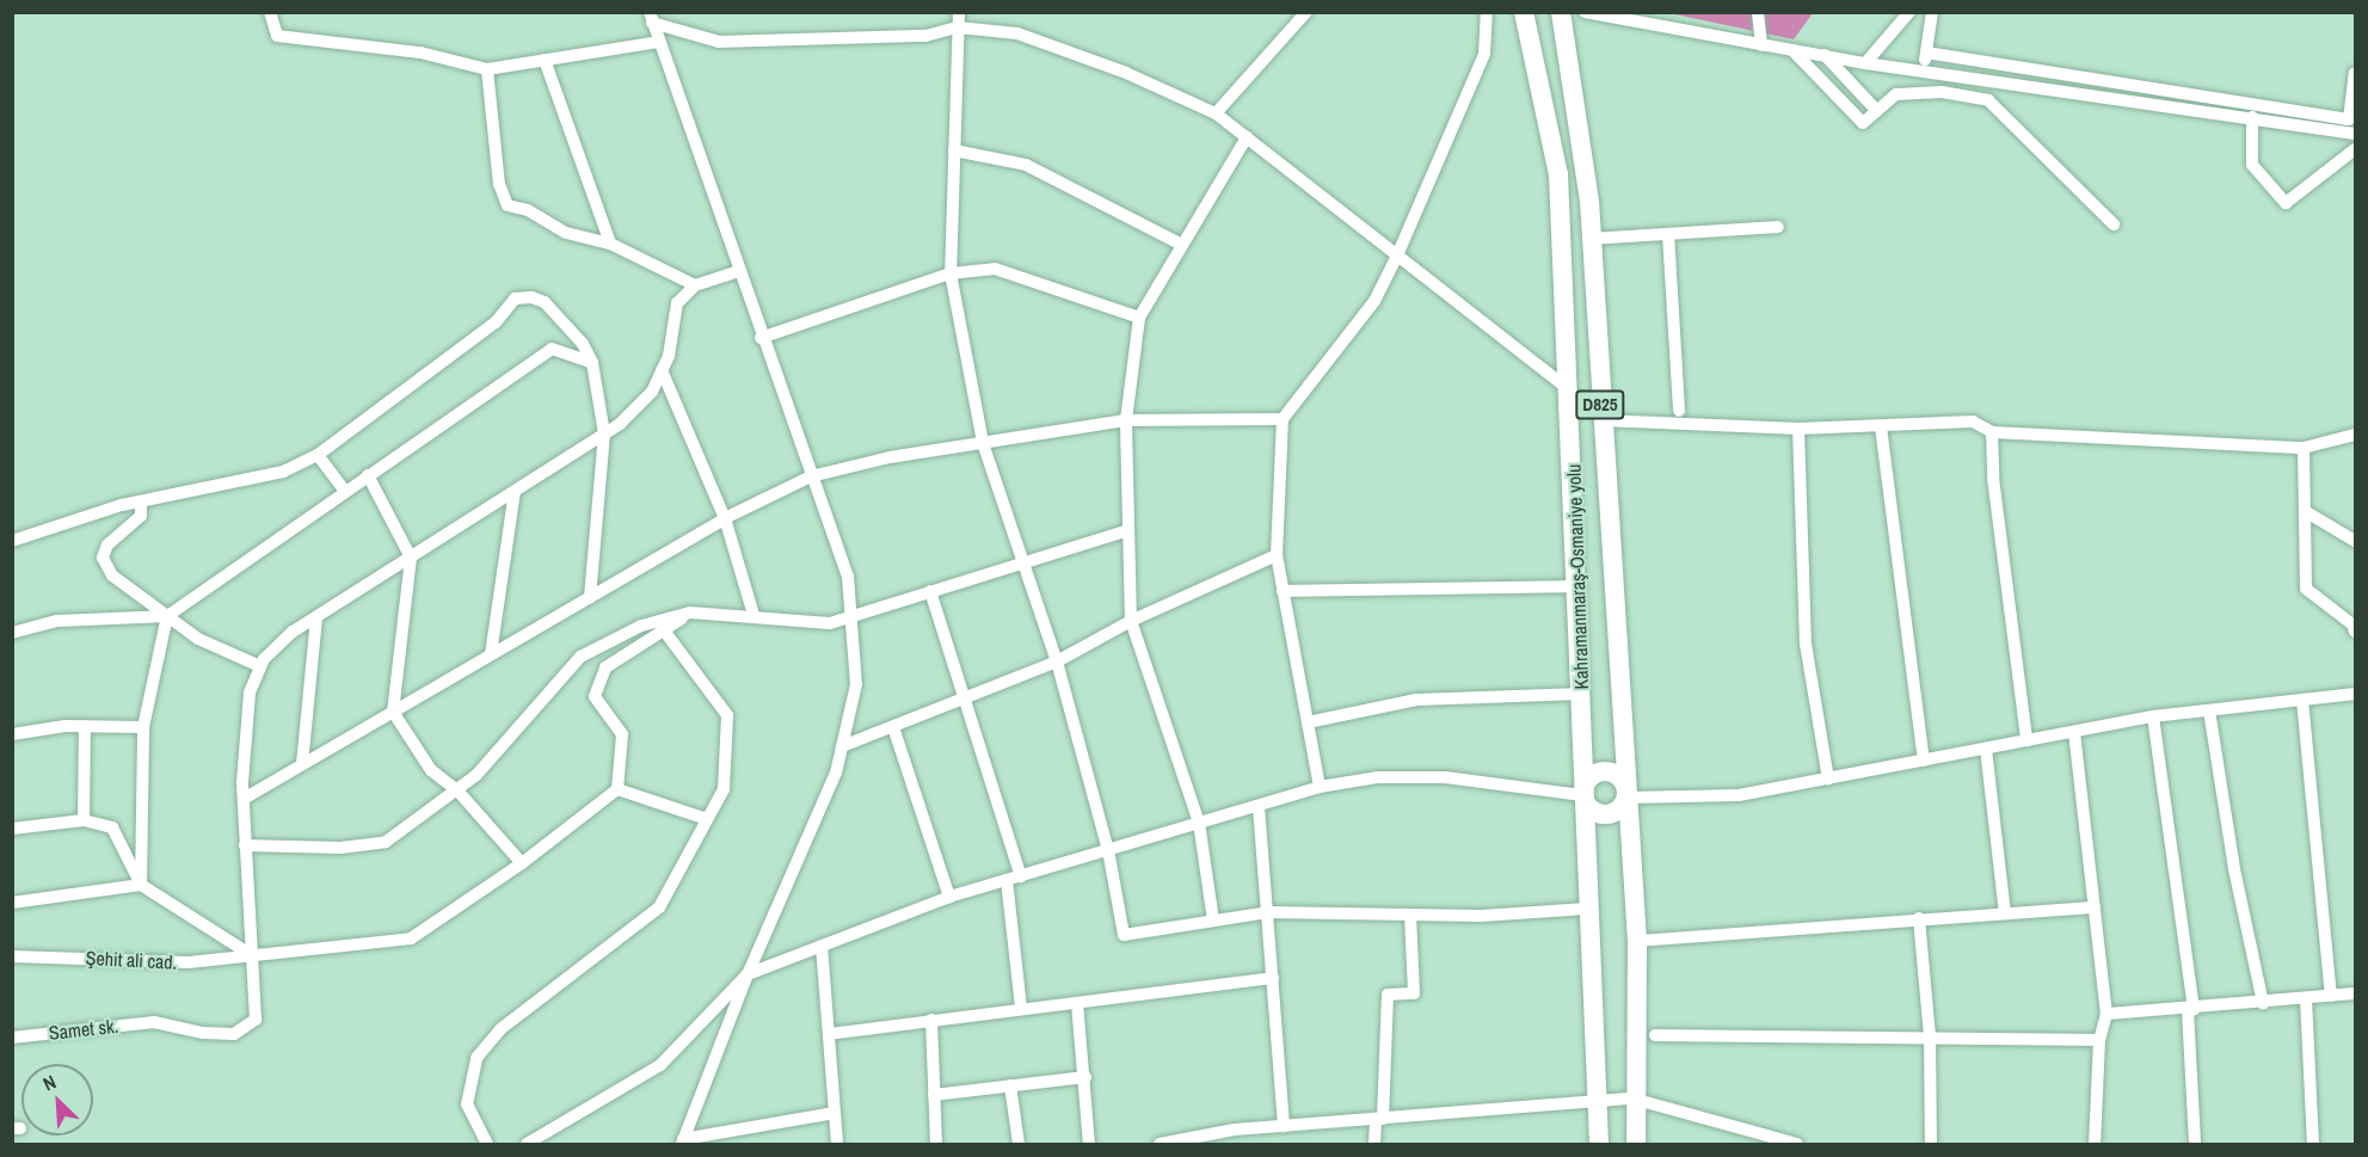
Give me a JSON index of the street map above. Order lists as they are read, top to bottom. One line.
{"streets":{"highway":["D825","Kahramanmaraş-Osmaniye yolu"],"street":["Şehit ali cad.","Samet sk."]},"crossings":[["Şehit ali cad.","Samet sk."]],"north":"top left"}
